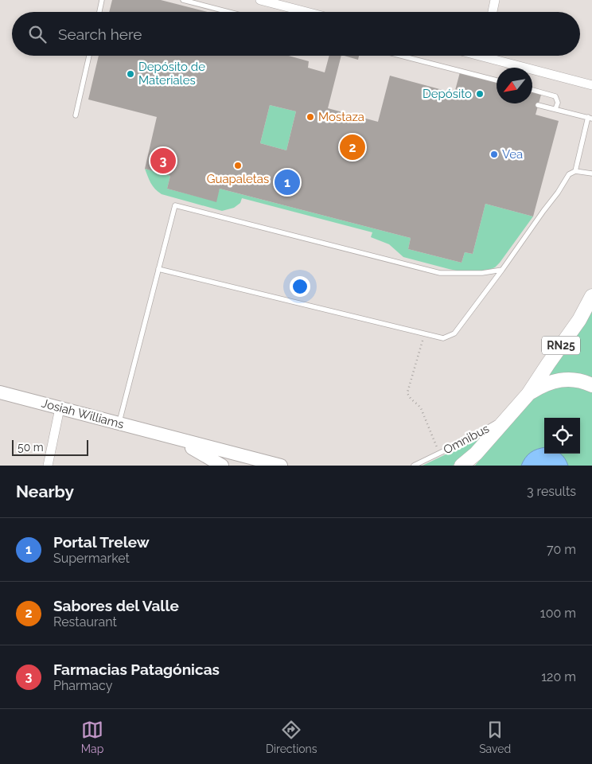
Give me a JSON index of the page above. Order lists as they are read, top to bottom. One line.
{"streets":{"main road":["RN25","Josiah Williams"],"lane":["Omnibus"]},"crossings":[["RN25","Omnibus"]],"places":["Depósito de Materiales","Depósito","Mostaza","Vea","Guapaletas"],"scale_bar":"50 m","north":"bottom left","page":{"search":"Search here","pins":["2","3","1"],"scale":"50 m","heading":["Nearby","3 results"],"list":[{"mark":"1","name":"Portal Trelew","note":"Supermarket","value":"70 m"},{"mark":"2","name":"Sabores del Valle","note":"Restaurant","value":"100 m"},{"mark":"3","name":"Farmacias Patagónicas","note":"Pharmacy","value":"120 m"}],"nav":["Map","Directions","Saved"]}}
